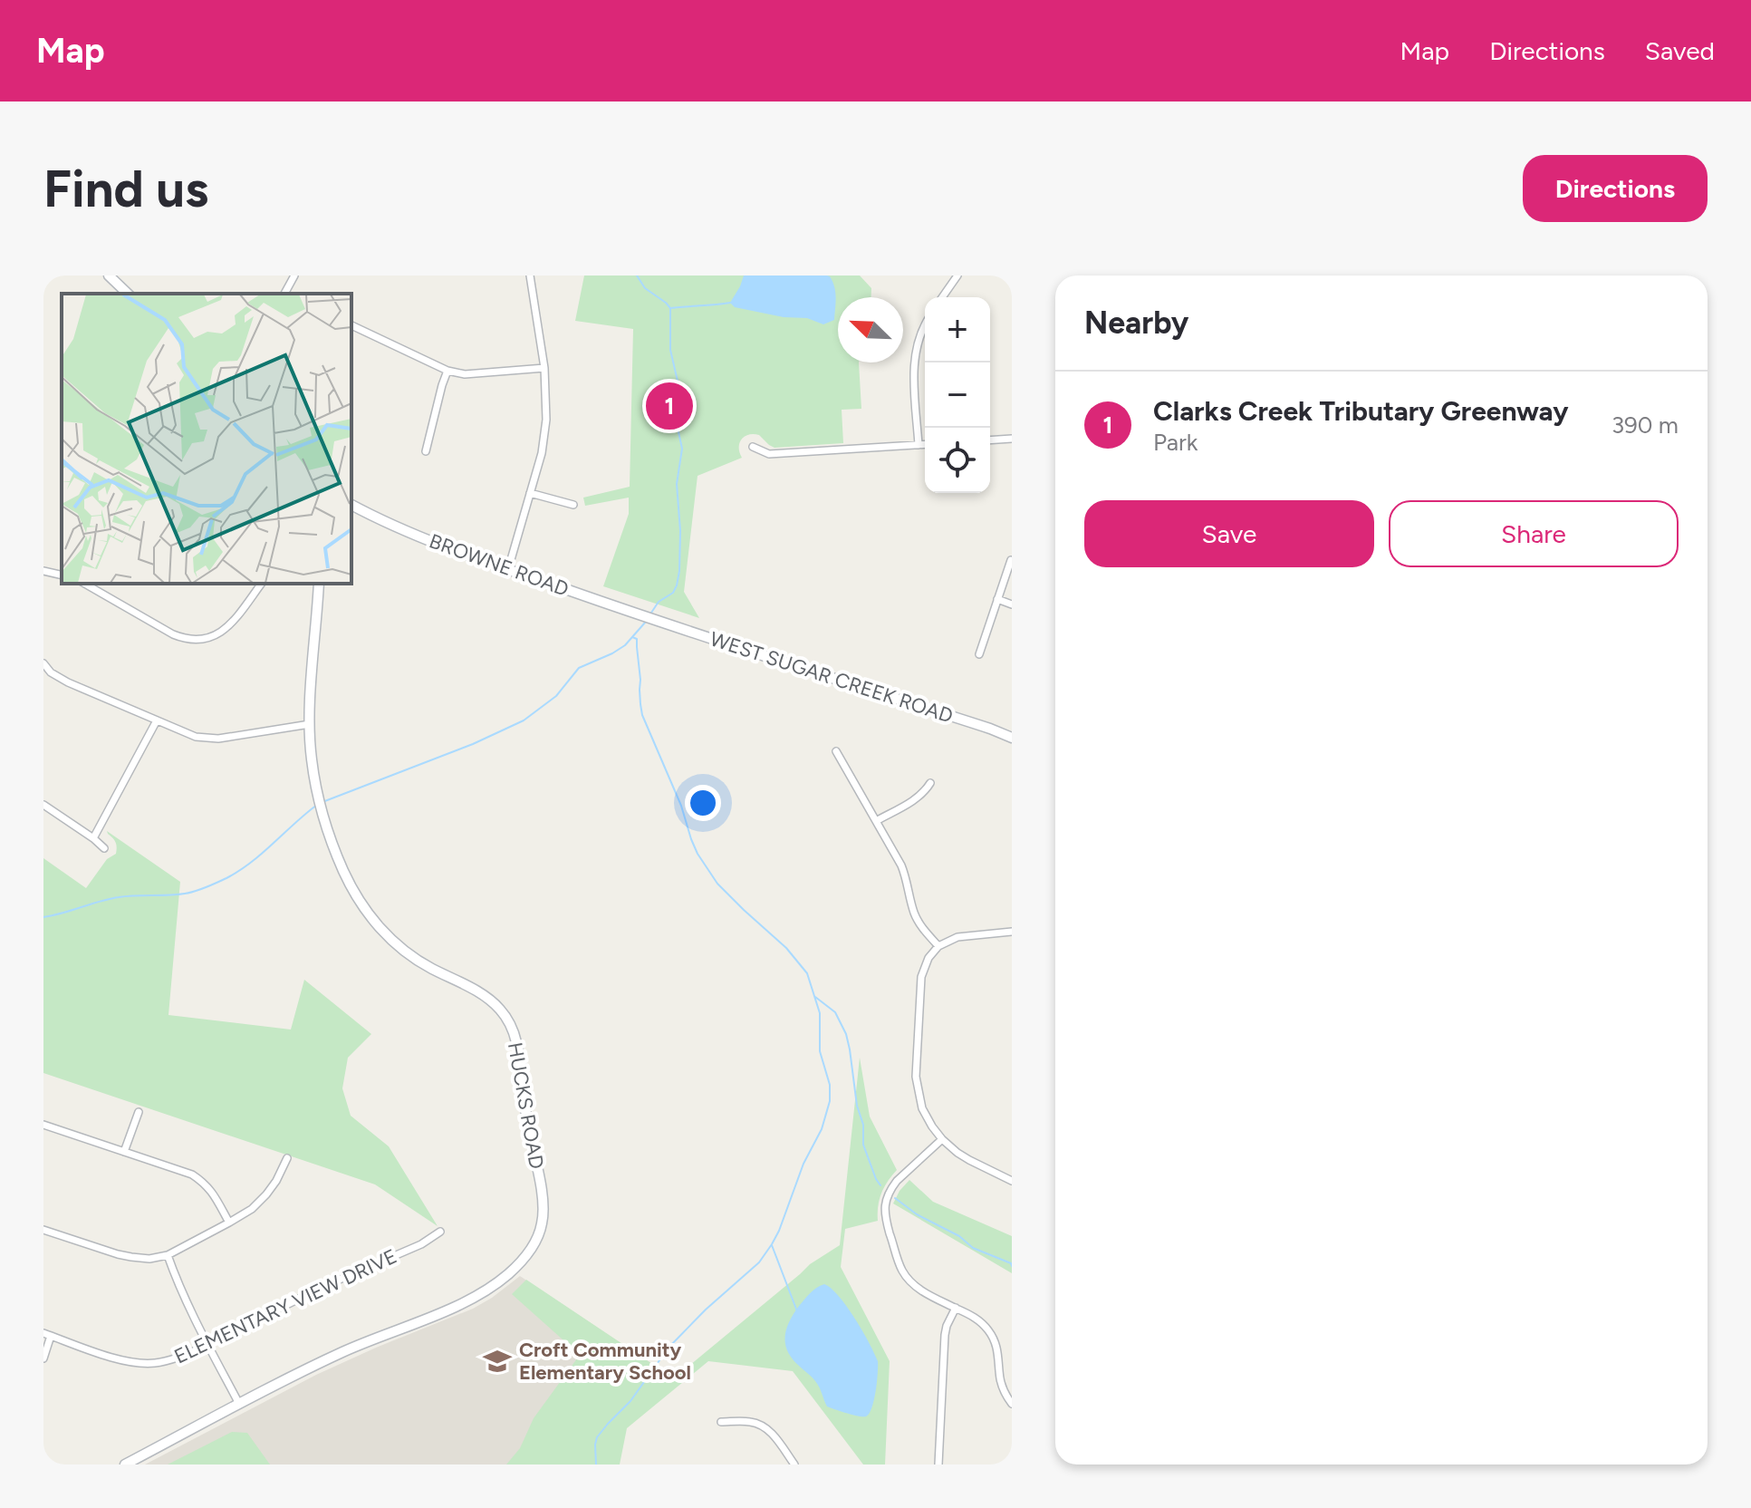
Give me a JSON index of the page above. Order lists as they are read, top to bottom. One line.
{"streets":{"main road":["BROWNE ROAD","WEST SUGAR CREEK ROAD","HUCKS ROAD"],"street":["ELEMENTARY VIEW DRIVE"]},"crossings":[["BROWNE ROAD","WEST SUGAR CREEK ROAD"]],"places":{"school or university":["Croft Community Elementary School"]},"north":"top left","page":{"header":"Map","nav":["Map","Directions","Saved"],"buttons":["Directions",["Save","Share"]],"title":"Find us","heading":"Nearby","map_buttons":["+","−"],"list":[{"mark":"1","name":"Clarks Creek Tributary Greenway","note":"Park","value":"390 m"}],"pins":"1"}}
